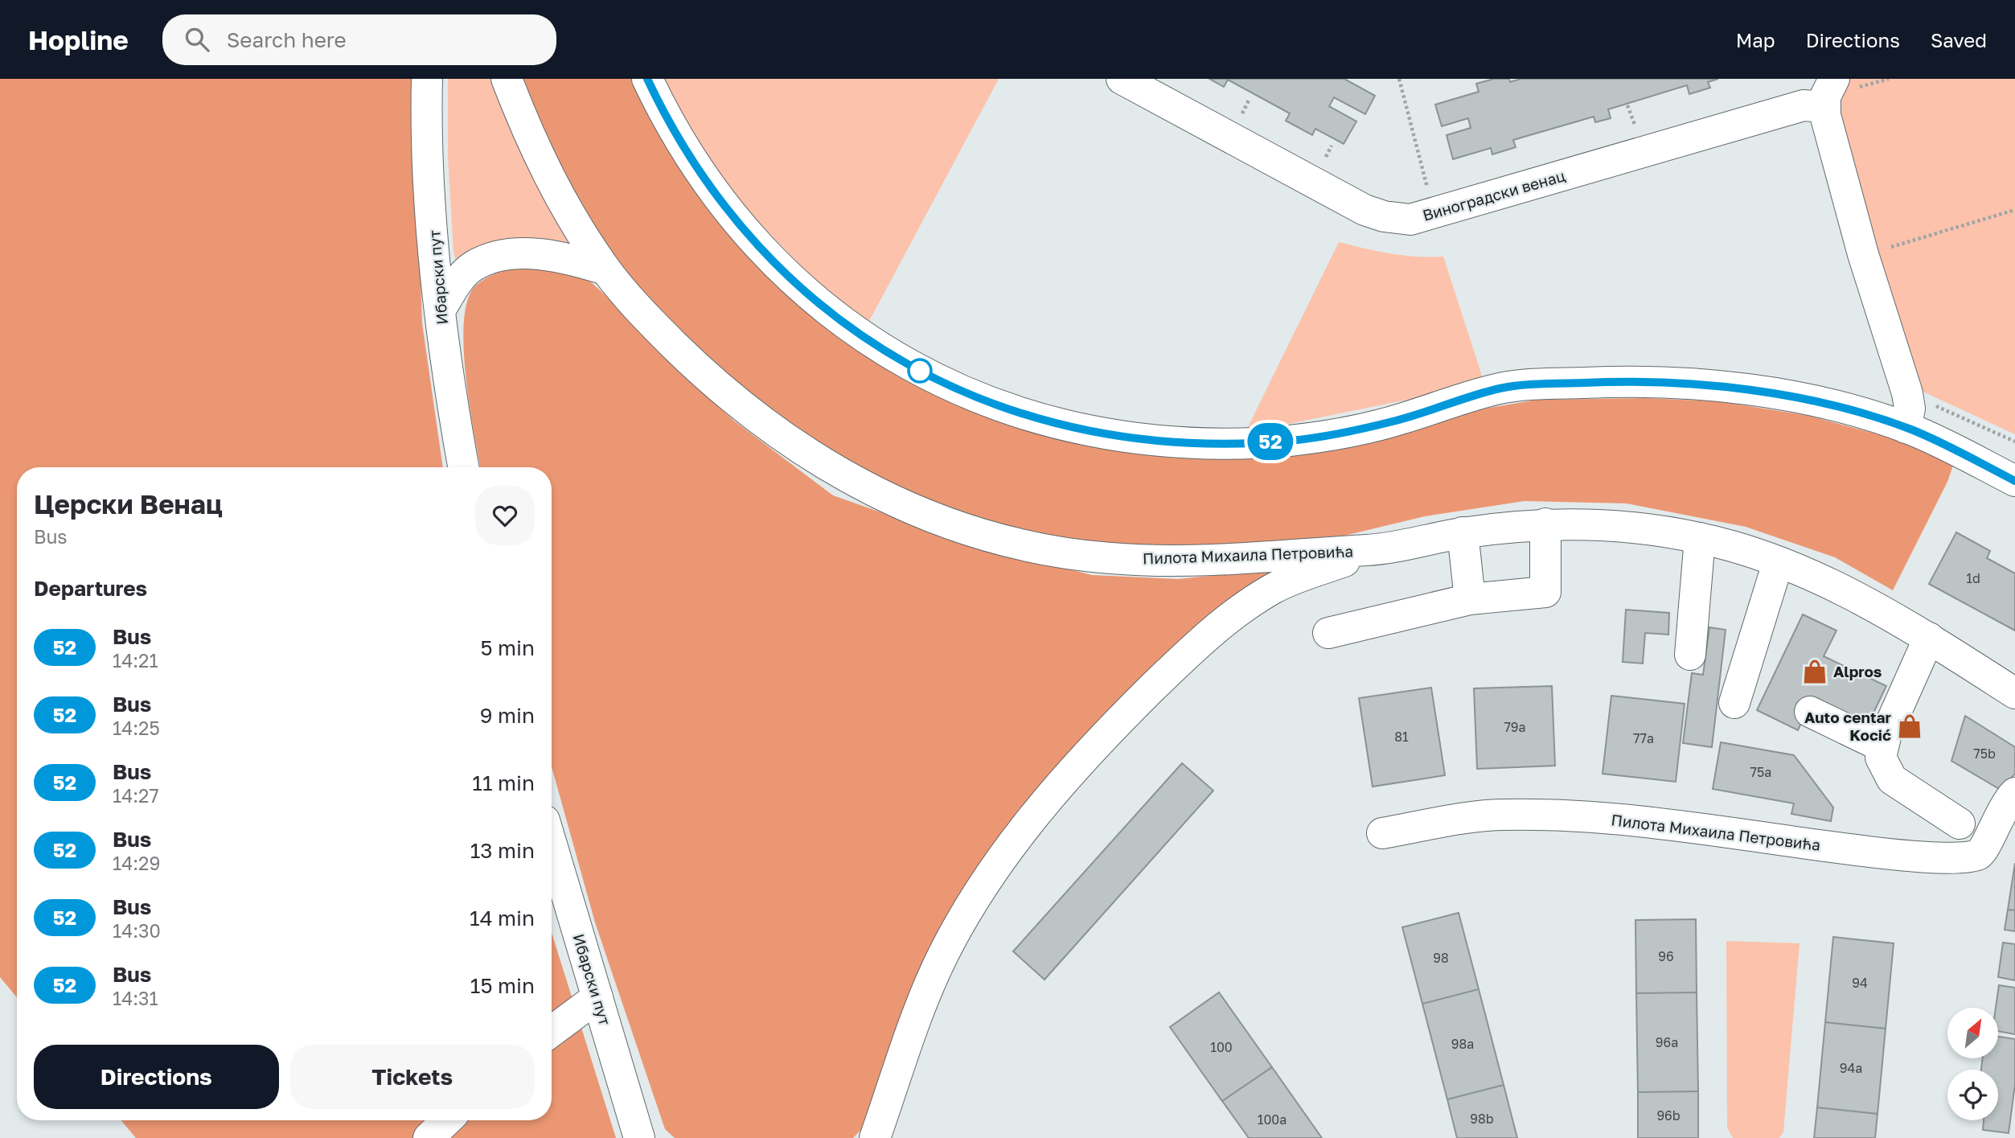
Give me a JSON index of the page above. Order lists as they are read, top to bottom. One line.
{"streets":{"main road":["Виноградски венац","Ибарски пут","Пилота Михаила Петровића"]},"places":{"shop":["Alpros","Auto centar Kocić"]},"lines":["bus line 52"],"house_numbers":["1d","79a","81","77a","75b","75a","96","98","94","96a","98a","100","94a","96b","98b","100a"],"north":"top right","page":{"header":"Hopline","search":"Search here","nav":["Map","Directions","Saved"],"on_map":"52","heading":[["Церски Венац","Bus"],"Departures"],"list":[{"mark":"52","name":"Bus","note":"14:21","value":"5 min"},{"mark":"52","name":"Bus","note":"14:25","value":"9 min"},{"mark":"52","name":"Bus","note":"14:27","value":"11 min"},{"mark":"52","name":"Bus","note":"14:29","value":"13 min"},{"mark":"52","name":"Bus","note":"14:30","value":"14 min"},{"mark":"52","name":"Bus","note":"14:31","value":"15 min"}],"buttons":["Directions","Tickets"]}}
